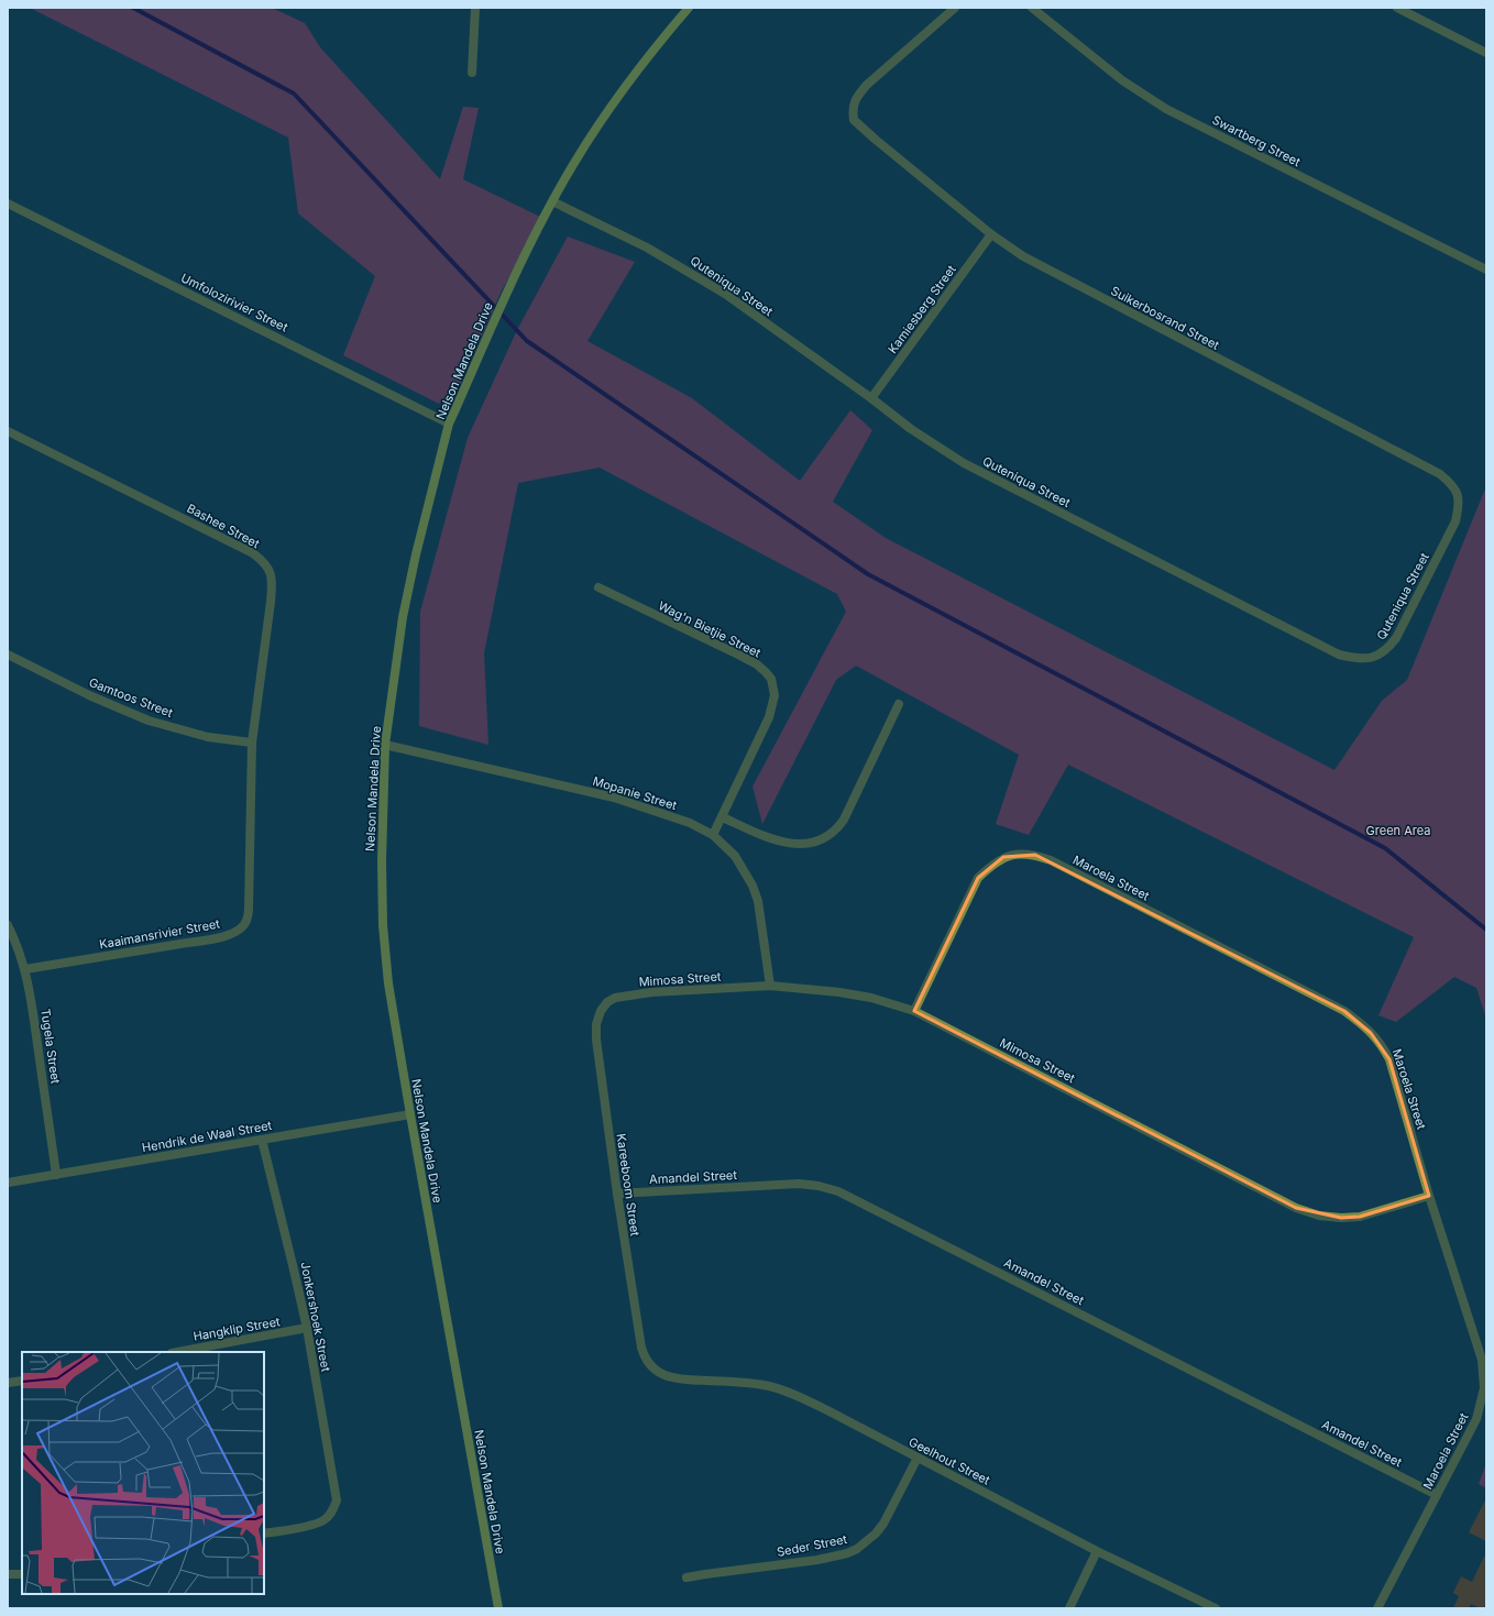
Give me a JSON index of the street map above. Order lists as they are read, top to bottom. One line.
{"streets":{"street":["Swartberg Street","Quteniqua Street","Umfolozirivier Street","Kamiesberg Street","Suikerbosrand Street","Nelson Mandela Drive","Bashee Street","Wag'n Bietjie Street","Gamtoos Street","Mopanie Street","Maroela Street","Kaaimansrivier Street","Mimosa Street","Tugela Street","Hendrik de Waal Street","Amandel Street","Kareeboom Street","Jonkershoek Street","Hangklip Street","Geelhout Street","Seder Street"]},"crossings":[["Quteniqua Street","Kamiesberg Street"],["Quteniqua Street","Suikerbosrand Street"],["Quteniqua Street","Nelson Mandela Drive"],["Umfolozirivier Street","Nelson Mandela Drive"],["Kamiesberg Street","Suikerbosrand Street"],["Nelson Mandela Drive","Mopanie Street"],["Nelson Mandela Drive","Hendrik de Waal Street"],["Bashee Street","Gamtoos Street"],["Bashee Street","Kaaimansrivier Street"],["Wag'n Bietjie Street","Mopanie Street"],["Gamtoos Street","Kaaimansrivier Street"],["Mopanie Street","Mimosa Street"],["Maroela Street","Mimosa Street"],["Maroela Street","Amandel Street"],["Kaaimansrivier Street","Tugela Street"],["Mimosa Street","Kareeboom Street"],["Tugela Street","Hendrik de Waal Street"],["Hendrik de Waal Street","Jonkershoek Street"],["Amandel Street","Kareeboom Street"],["Kareeboom Street","Geelhout Street"],["Jonkershoek Street","Hangklip Street"],["Geelhout Street","Seder Street"]],"parks":["Green Area"]}
